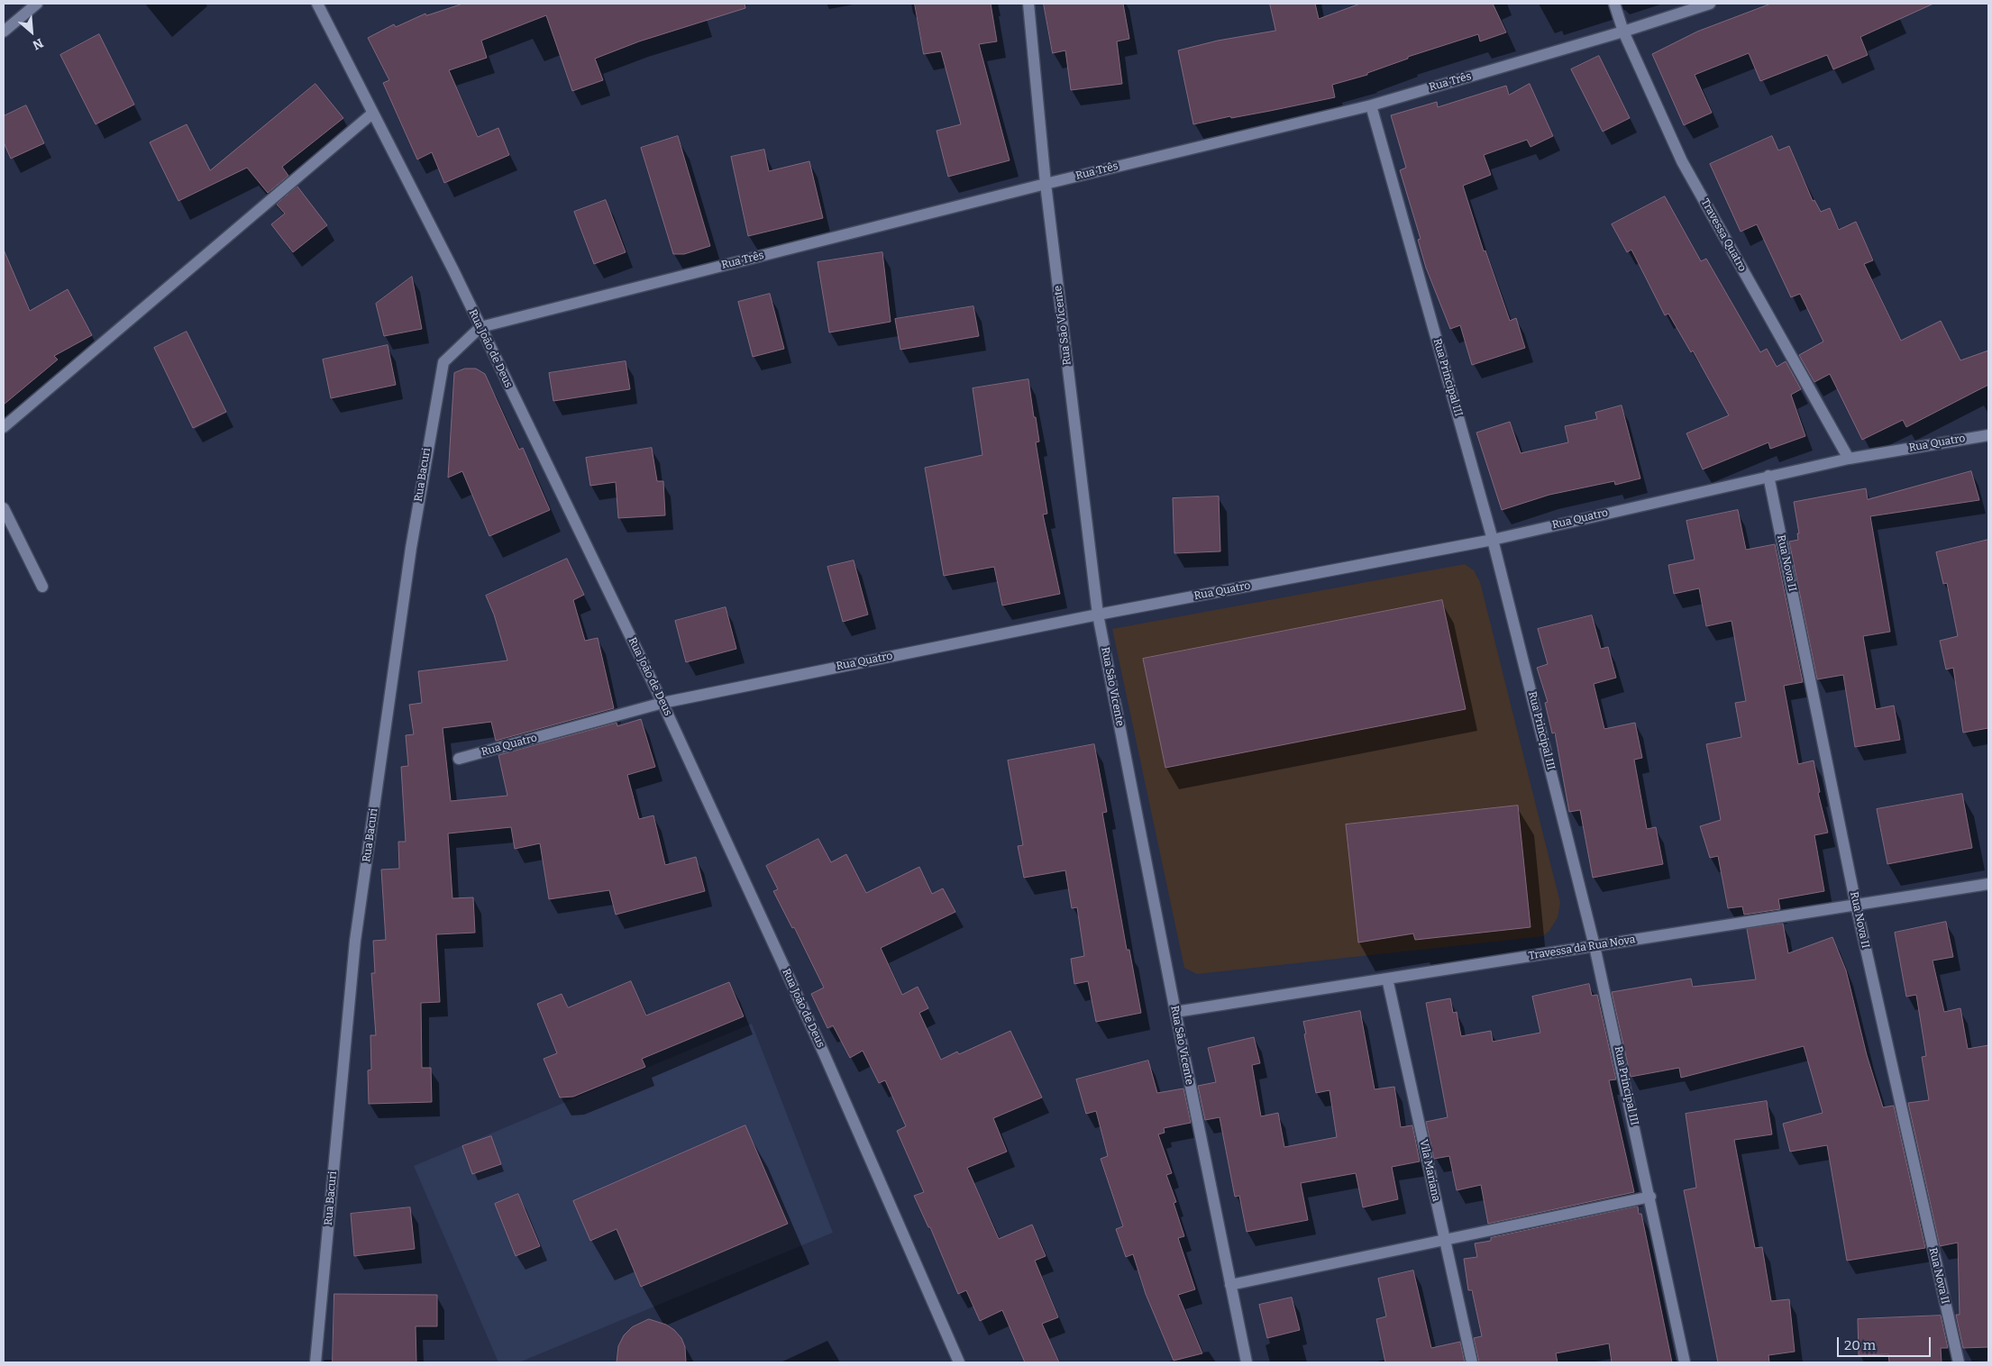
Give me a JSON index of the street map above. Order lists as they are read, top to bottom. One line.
{"streets":{"street":["Rua Três","Travessa Quatro","Rua São Vicente","Rua João de Deus","Rua Principal III","Rua Quatro","Rua Bacuri","Rua Nova II","Travessa da Rua Nova","Vila Mariana"]},"crossings":[["Rua Três","Travessa Quatro"],["Rua Três","Rua São Vicente"],["Rua Três","Rua João de Deus"],["Rua Três","Rua Principal III"],["Rua Três","Rua Bacuri"],["Travessa Quatro","Rua Quatro"],["Rua São Vicente","Rua Quatro"],["Rua São Vicente","Travessa da Rua Nova"],["Rua João de Deus","Rua Quatro"],["Rua João de Deus","Rua Bacuri"],["Rua Principal III","Rua Quatro"],["Rua Principal III","Travessa da Rua Nova"],["Rua Quatro","Rua Nova II"],["Rua Nova II","Travessa da Rua Nova"],["Travessa da Rua Nova","Vila Mariana"]],"scale_bar":"20 m","north":"bottom right"}
